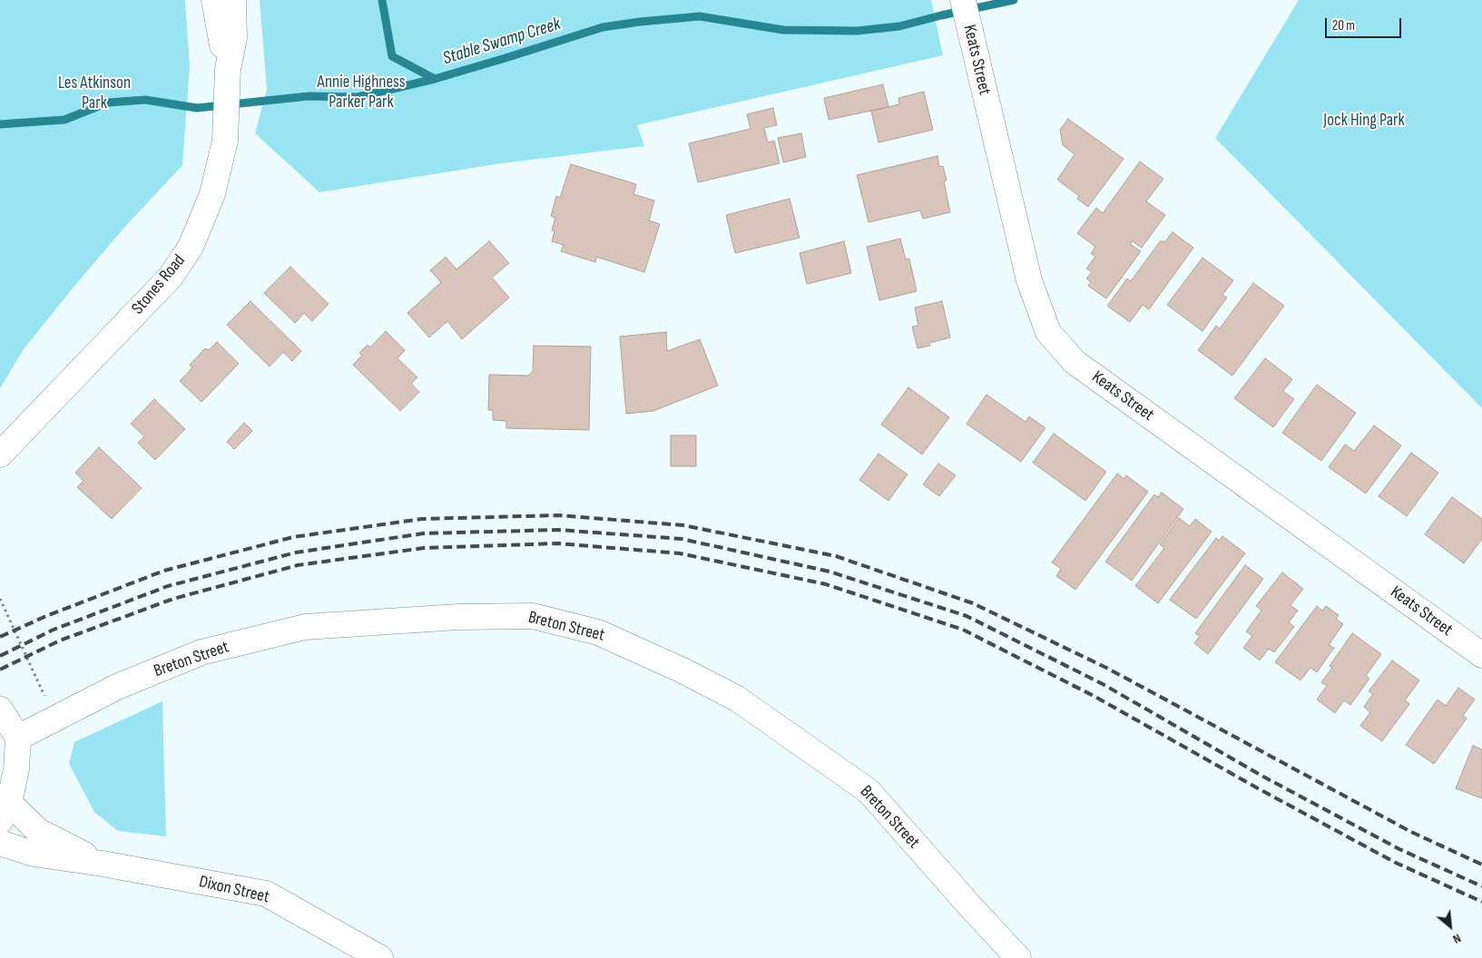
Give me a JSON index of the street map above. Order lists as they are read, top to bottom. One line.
{"streets":{"street":["Keats Street","Stones Road","Breton Street","Dixon Street"]},"water":["Stable Swamp Creek"],"parks":["Annie Highness Parker Park","Les Atkinson Park","Jock Hing Park"],"scale_bar":"20 m","north":"bottom right"}
